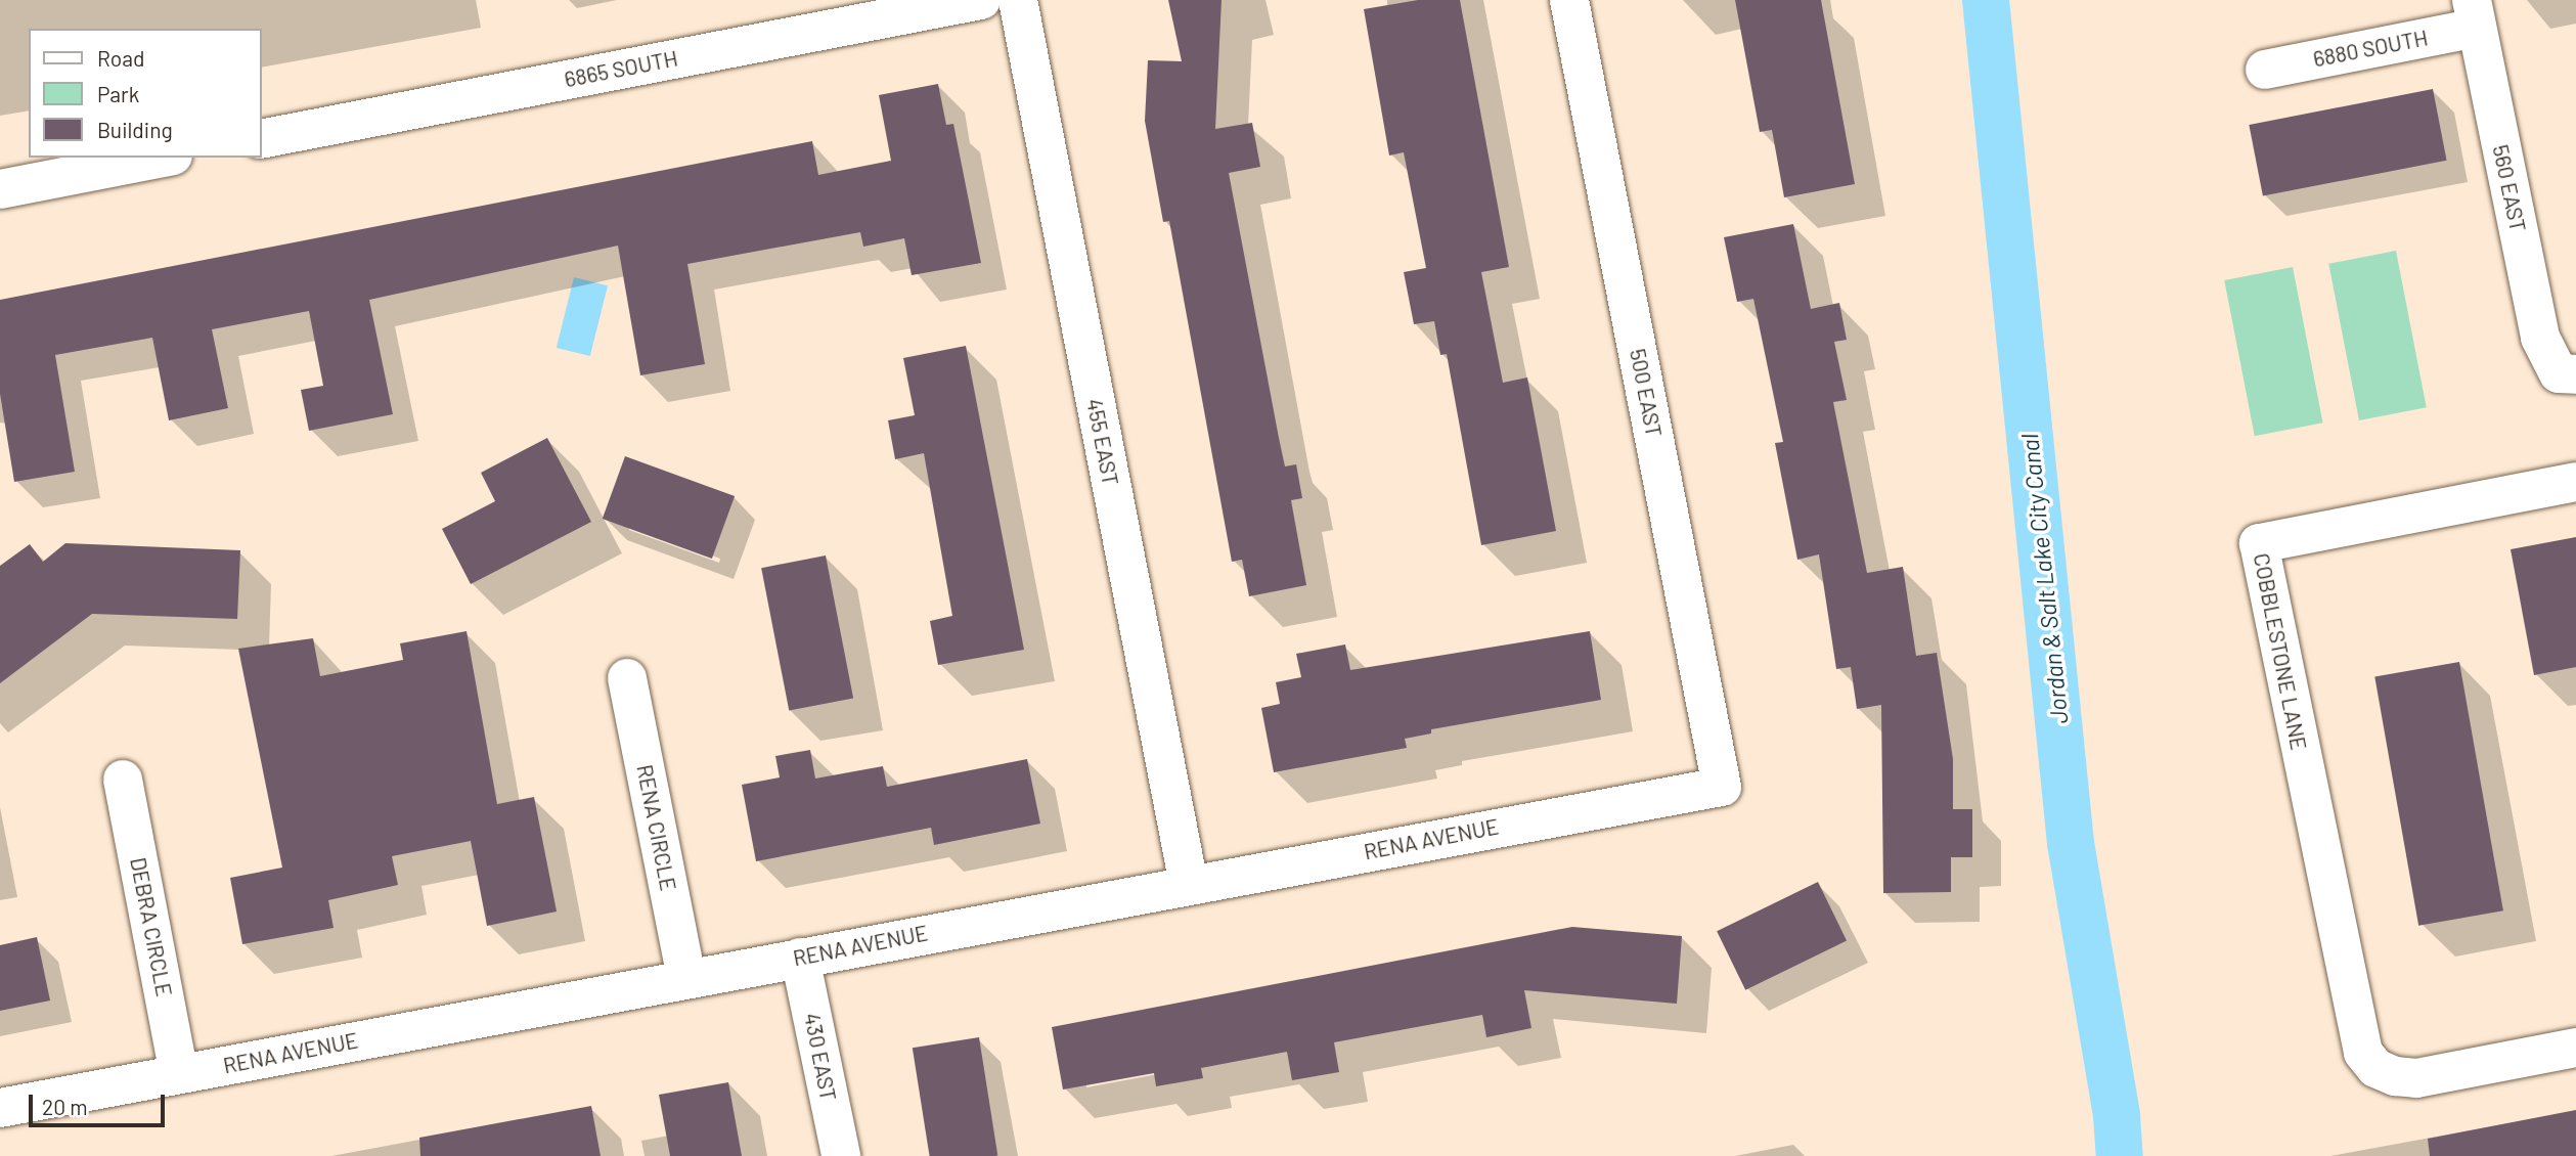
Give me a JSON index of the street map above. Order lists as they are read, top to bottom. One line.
{"streets":{"street":["6880 SOUTH","6865 SOUTH","560 EAST","500 EAST","455 EAST","COBBLESTONE LANE","RENA CIRCLE","RENA AVENUE","DEBRA CIRCLE","430 EAST"]},"crossings":[["6880 SOUTH","560 EAST"],["500 EAST","RENA AVENUE"],["455 EAST","RENA AVENUE"],["RENA CIRCLE","RENA AVENUE"],["RENA AVENUE","DEBRA CIRCLE"],["RENA AVENUE","430 EAST"]],"water":["Jordan & Salt Lake City Canal"],"legend":["Road","Park","Building"],"scale_bar":"20 m"}
